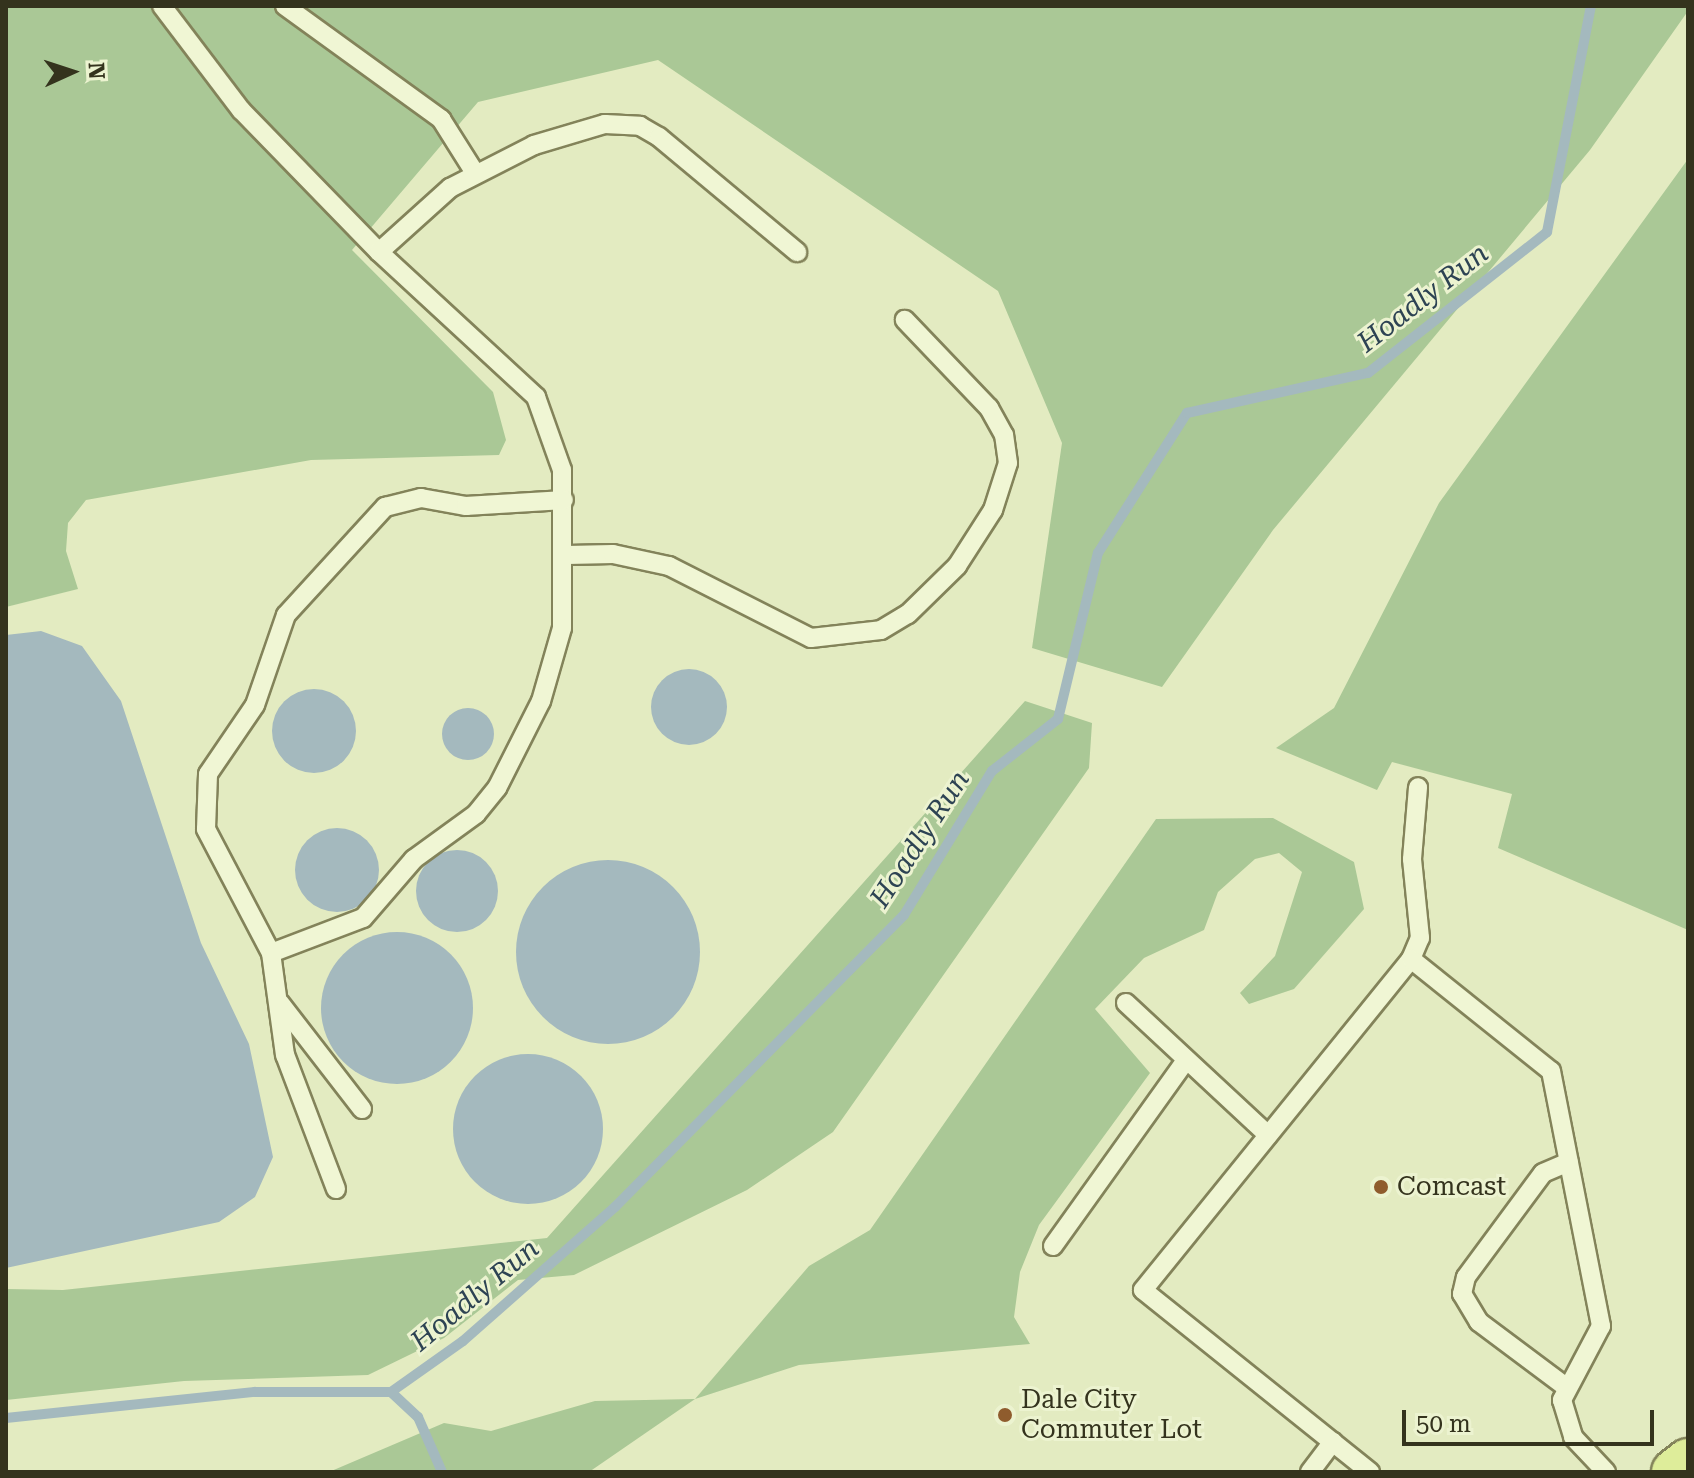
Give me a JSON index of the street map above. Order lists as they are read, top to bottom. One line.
{"water":["Hoadly Run"],"places":["Comcast","Dale City Commuter Lot"],"scale_bar":"50 m","north":"right"}
